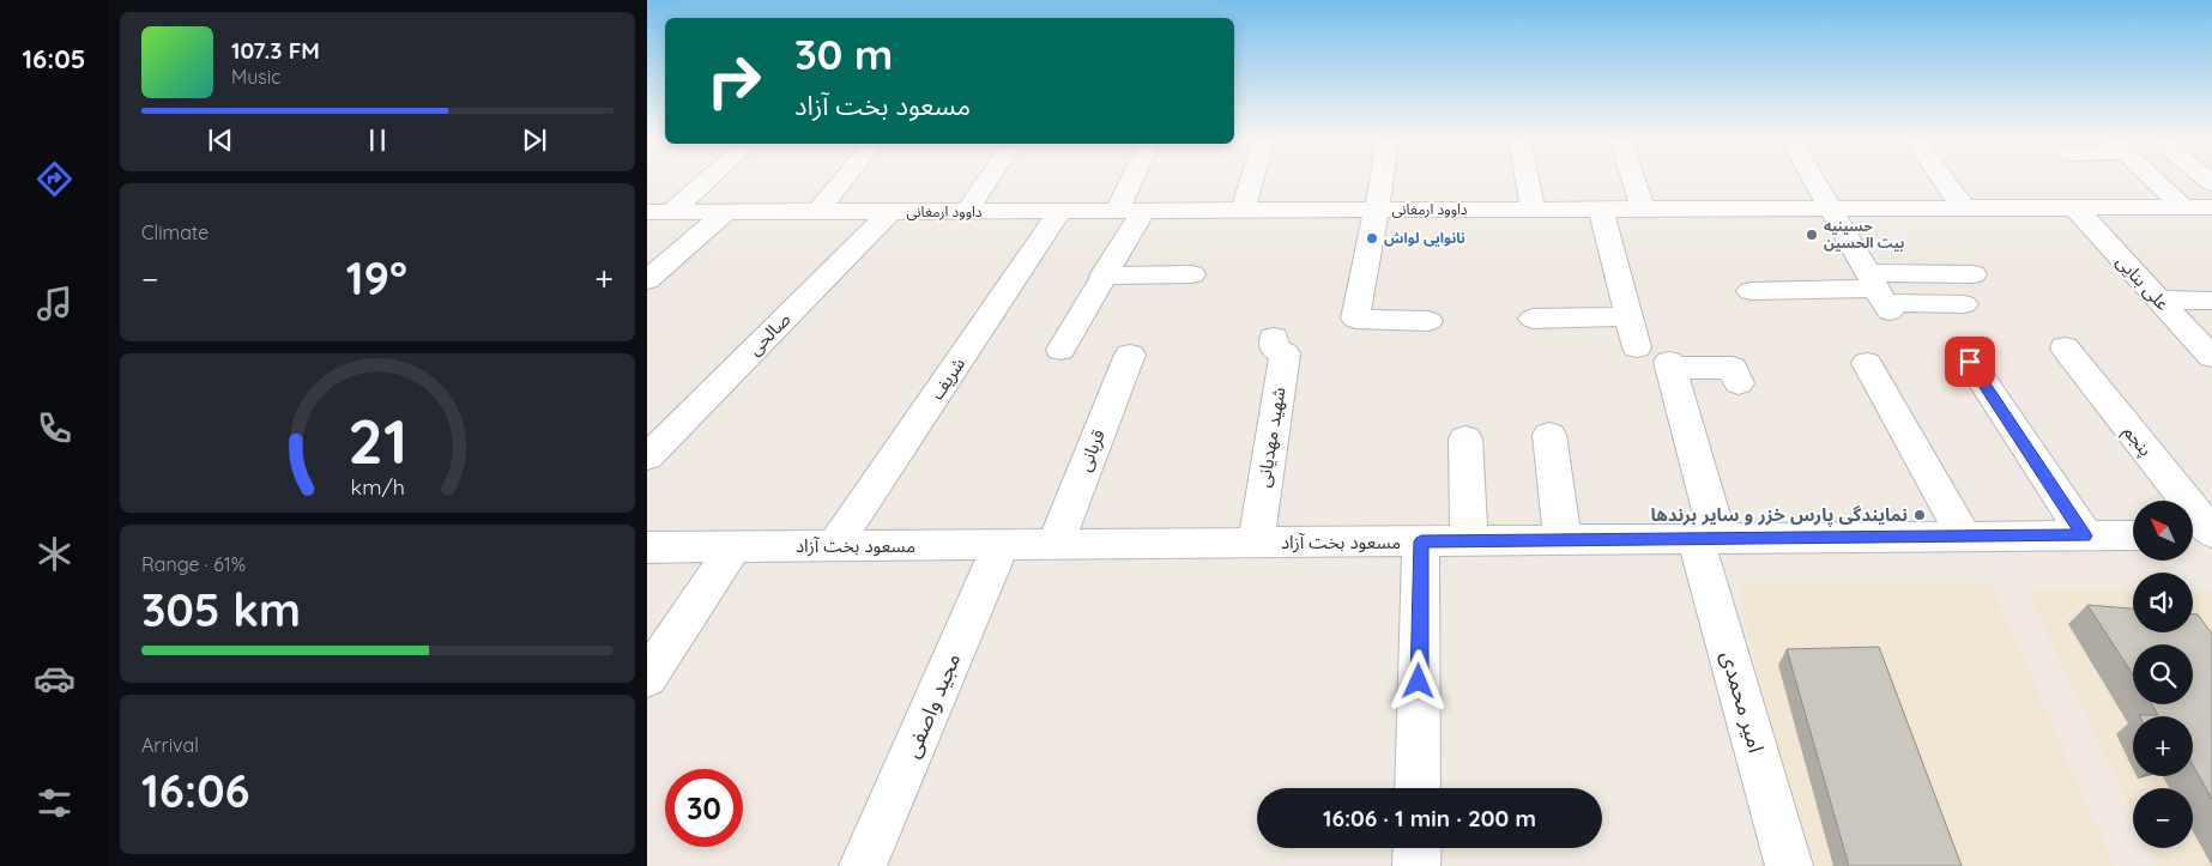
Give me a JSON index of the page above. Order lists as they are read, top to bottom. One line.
{"streets":{"street":["داوود ارمغانی","علی بنایی","صالحی","شریف","شهید مهدیانی","پنجم","قربانی","مسعود بخت آزاد","امیر محمدی","مجید واصفی"]},"crossings":[["داوود ارمغانی","علی بنایی"],["داوود ارمغانی","صالحی"],["داوود ارمغانی","شریف"],["شریف","مسعود بخت آزاد"],["شهید مهدیانی","مسعود بخت آزاد"],["قربانی","مسعود بخت آزاد"],["مسعود بخت آزاد","امیر محمدی"],["مسعود بخت آزاد","مجید واصفی"]],"places":["حسینیه بیت الحسین","نانوایی لواش","نمایندگی پارس خزر و سایر برندها"],"north":"top left","page":{"tabs":"16:05","turn":["30 m","مسعود بخت آزاد"],"song":["107.3 FM","Music"],"tile":["Climate",["Range · 61%","305 km"],["Arrival","16:06"]],"heat":["−","19°","+"],"map_buttons":["+","−"],"limit":"30","trip":"16:06 · 1 min · 200 m","gauge":["21","km/h"]}}
